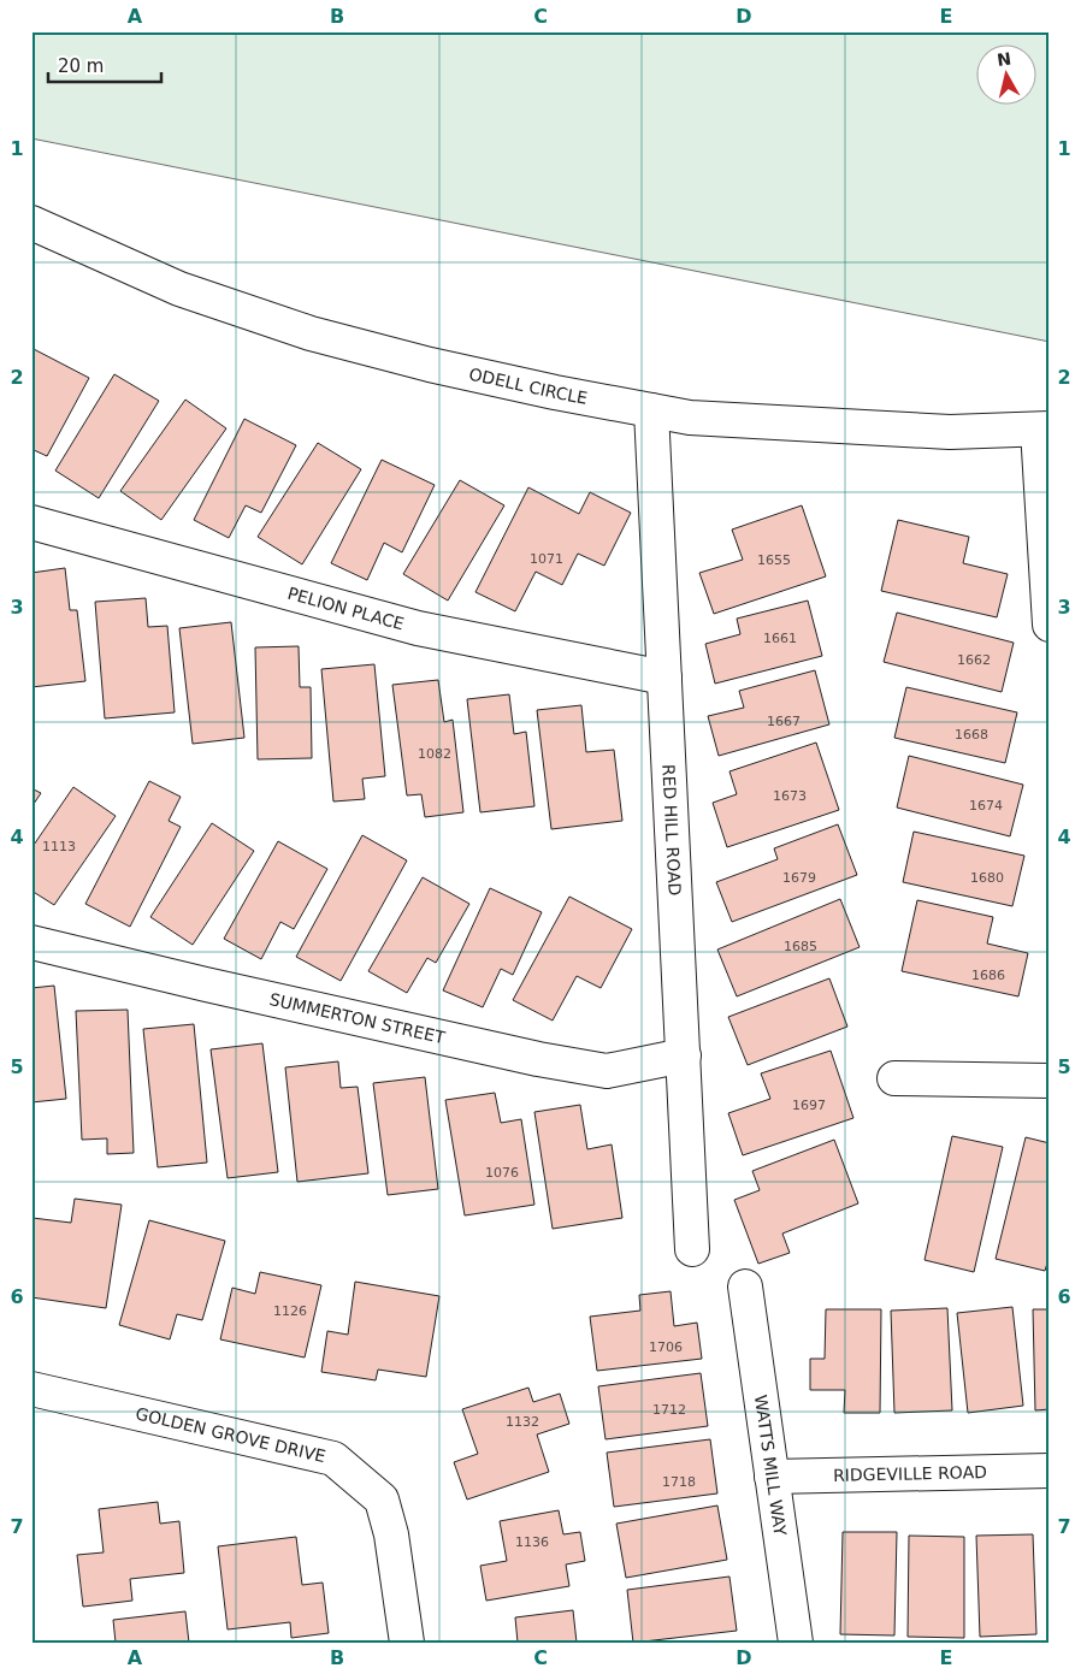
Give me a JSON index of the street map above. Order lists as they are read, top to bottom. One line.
{"streets":{"street":["ODELL CIRCLE","PELION PLACE","RED HILL ROAD","SUMMERTON STREET","GOLDEN GROVE DRIVE","WATTS MILL WAY","RIDGEVILLE ROAD"]},"crossings":[["ODELL CIRCLE","RED HILL ROAD"],["PELION PLACE","RED HILL ROAD"],["RED HILL ROAD","SUMMERTON STREET"],["WATTS MILL WAY","RIDGEVILLE ROAD"]],"house_numbers":["1071","1655","1661","1662","1667","1668","1082","1673","1674","1113","1679","1680","1685","1686","1697","1076","1126","1706","1712","1132","1718","1136"],"scale_bar":"20 m","north":"top","grid":{"columns":["A","B","C","D","E"],"rows":["1","2","3","4","5","6","7"]}}
